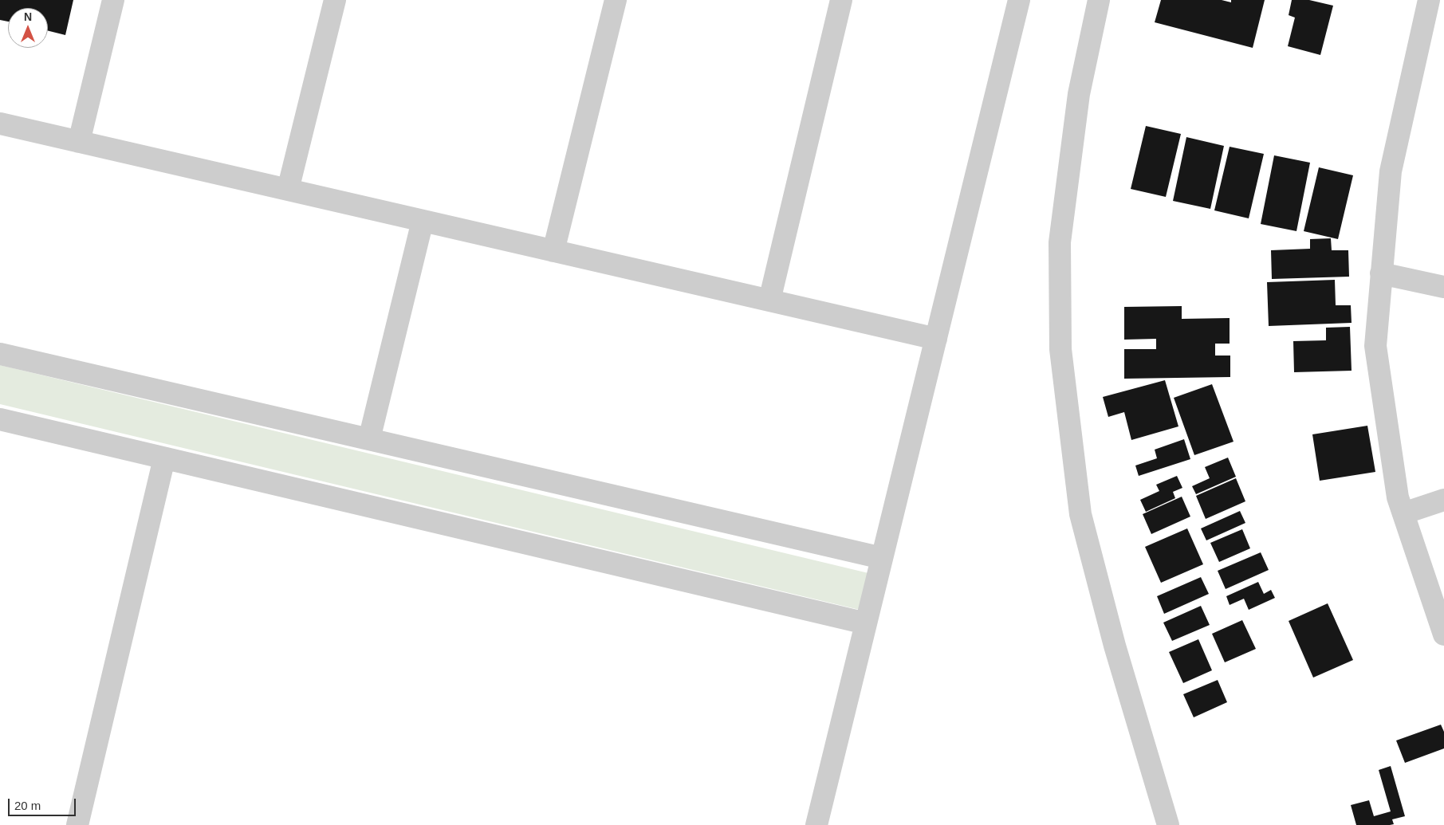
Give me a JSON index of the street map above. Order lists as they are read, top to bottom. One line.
{"scale_bar":"20 m","north":"top"}
